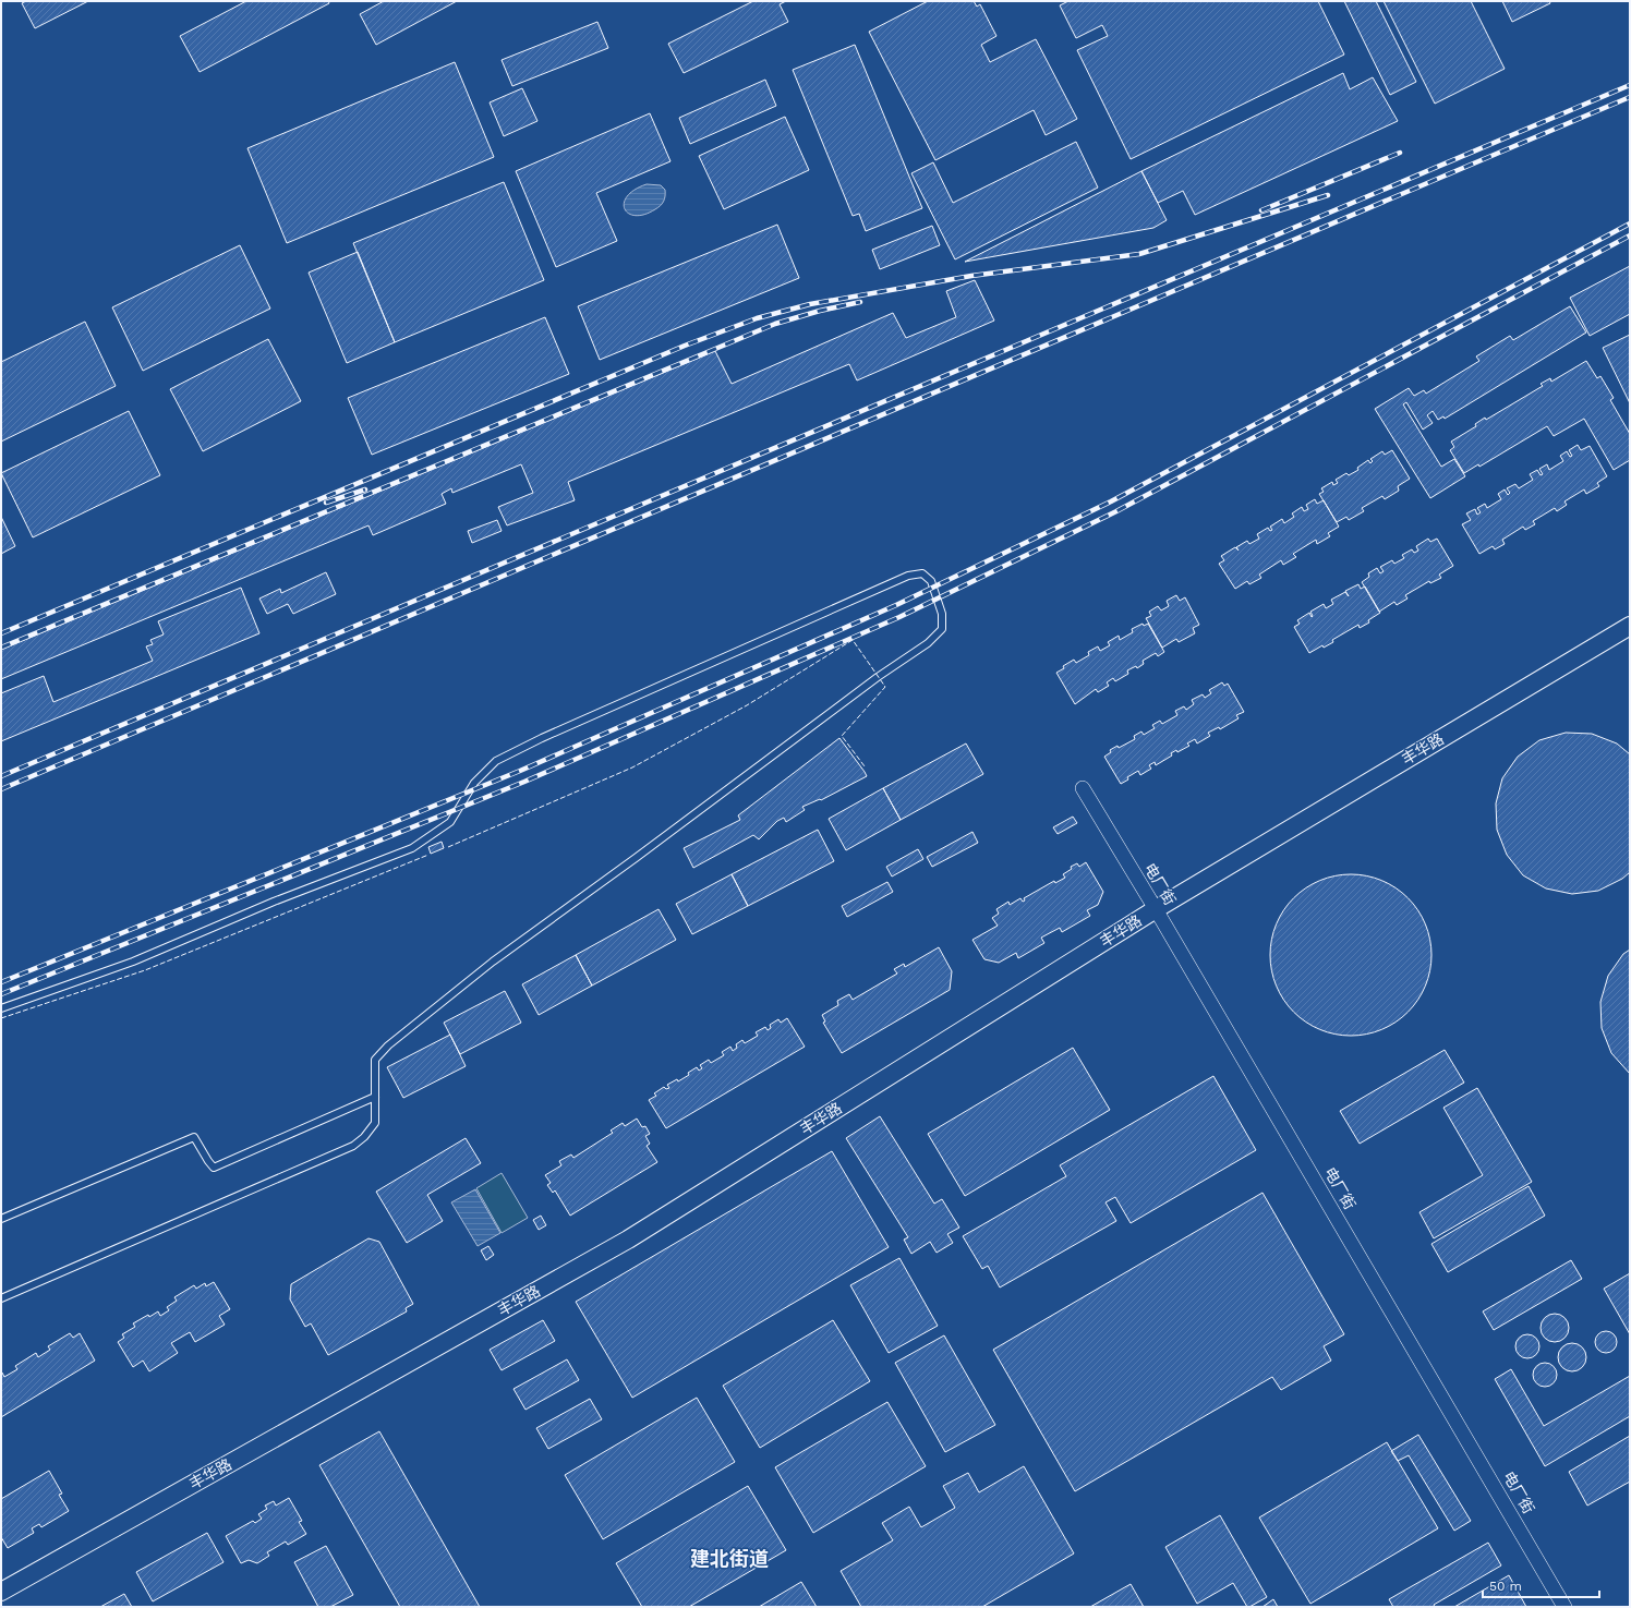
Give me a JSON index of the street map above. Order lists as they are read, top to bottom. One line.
{"streets":{"street":["丰华路","电厂街"]},"crossings":[["丰华路","电厂街"]],"districts":["建北街道"],"scale_bar":"50 m"}
